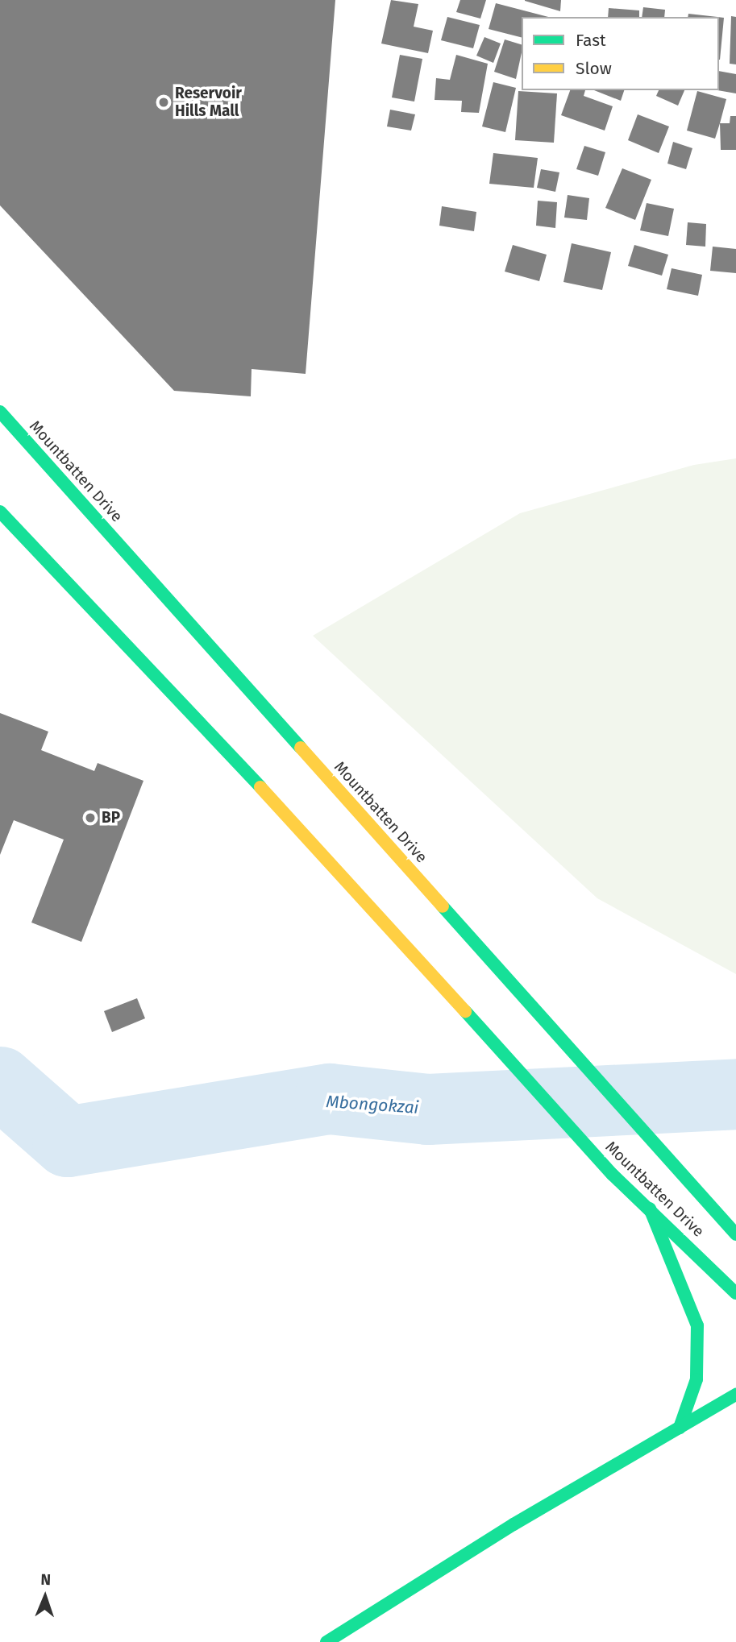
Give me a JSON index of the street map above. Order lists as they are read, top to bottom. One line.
{"streets":{"main road":["Mountbatten Drive"]},"water":["Mbongokzai"],"places":["Reservoir Hills Mall","BP"],"legend":["Fast","Slow"],"north":"top"}
